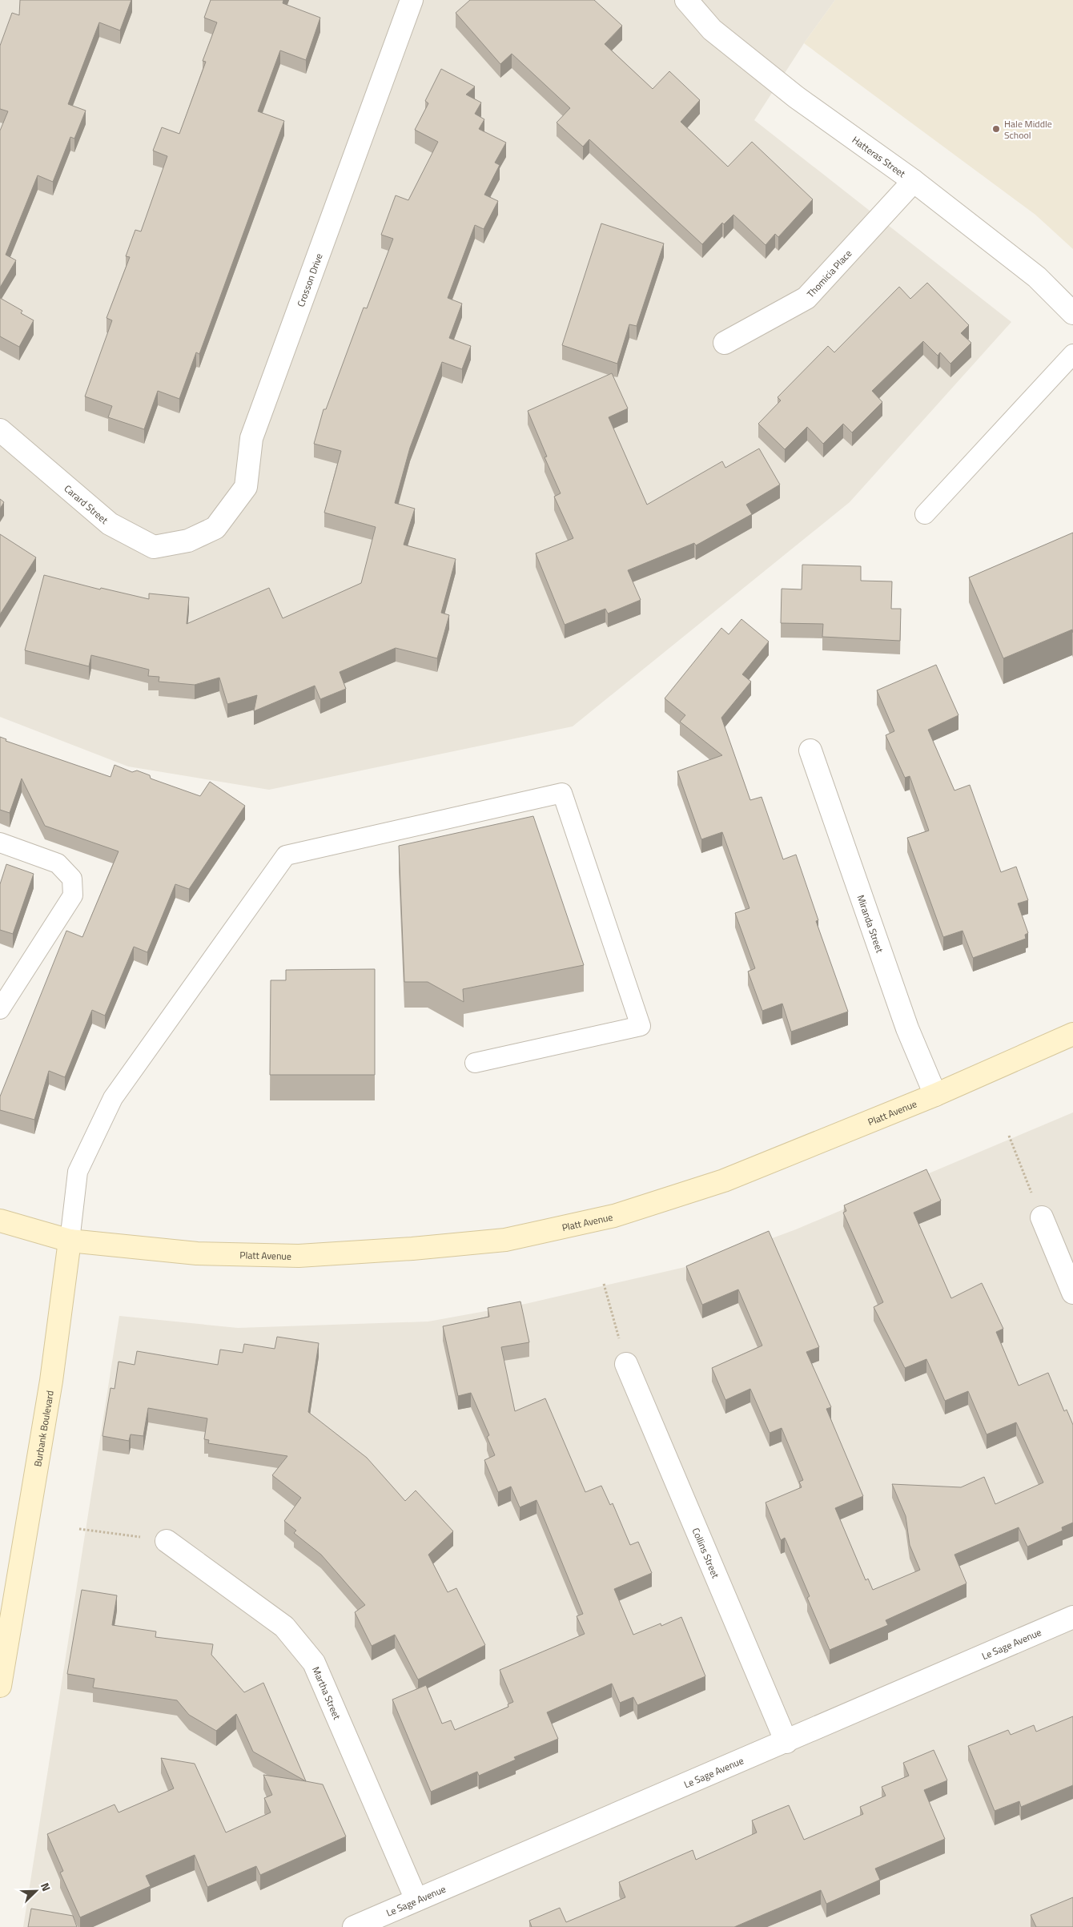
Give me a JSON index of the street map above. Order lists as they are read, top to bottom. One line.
{"streets":{"main road":["Platt Avenue","Burbank Boulevard"],"street":["Hatteras Street","Thomicia Place","Crosson Drive","Carard Street","Miranda Street","Collins Street","Le Sage Avenue","Martha Street"]},"crossings":[["Hatteras Street","Thomicia Place"],["Crosson Drive","Carard Street"],["Miranda Street","Platt Avenue"],["Platt Avenue","Burbank Boulevard"],["Collins Street","Le Sage Avenue"],["Le Sage Avenue","Martha Street"]],"places":["Hale Middle School"],"north":"top right"}
